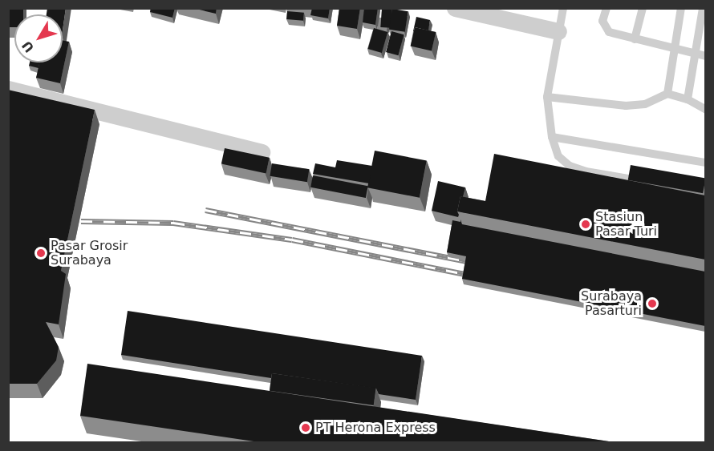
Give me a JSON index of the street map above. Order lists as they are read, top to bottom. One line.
{"places":["Stasiun Pasar Turi","Pasar Grosir Surabaya","Surabaya Pasarturi","PT Herona Express"],"north":"bottom left"}
